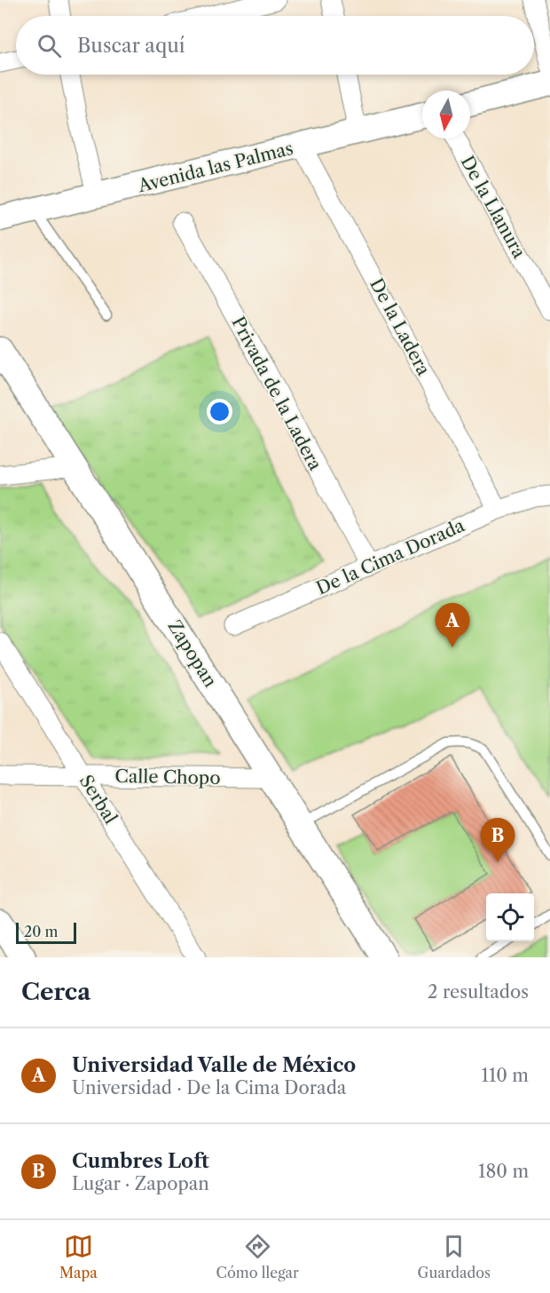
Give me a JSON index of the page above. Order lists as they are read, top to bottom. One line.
{"streets":{"street":["Avenida las Palmas","De la Llanura","De la Ladera","Privada de la Ladera","De la Cima Dorada","Zapopan","Calle Chopo","Serbal"]},"crossings":[["Avenida las Palmas","De la Ladera"],["De la Ladera","De la Cima Dorada"],["Privada de la Ladera","De la Cima Dorada"],["Zapopan","Calle Chopo"],["Calle Chopo","Serbal"]],"scale_bar":"20 m","north":"bottom","page":{"search":"Buscar aquí","pins":["A","B"],"scale":"20 m","heading":["Cerca","2 resultados"],"list":[{"mark":"A","name":"Universidad Valle de México","note":"Universidad · De la Cima Dorada","value":"110 m"},{"mark":"B","name":"Cumbres Loft","note":"Lugar · Zapopan","value":"180 m"}],"nav":["Mapa","Cómo llegar","Guardados"]}}
